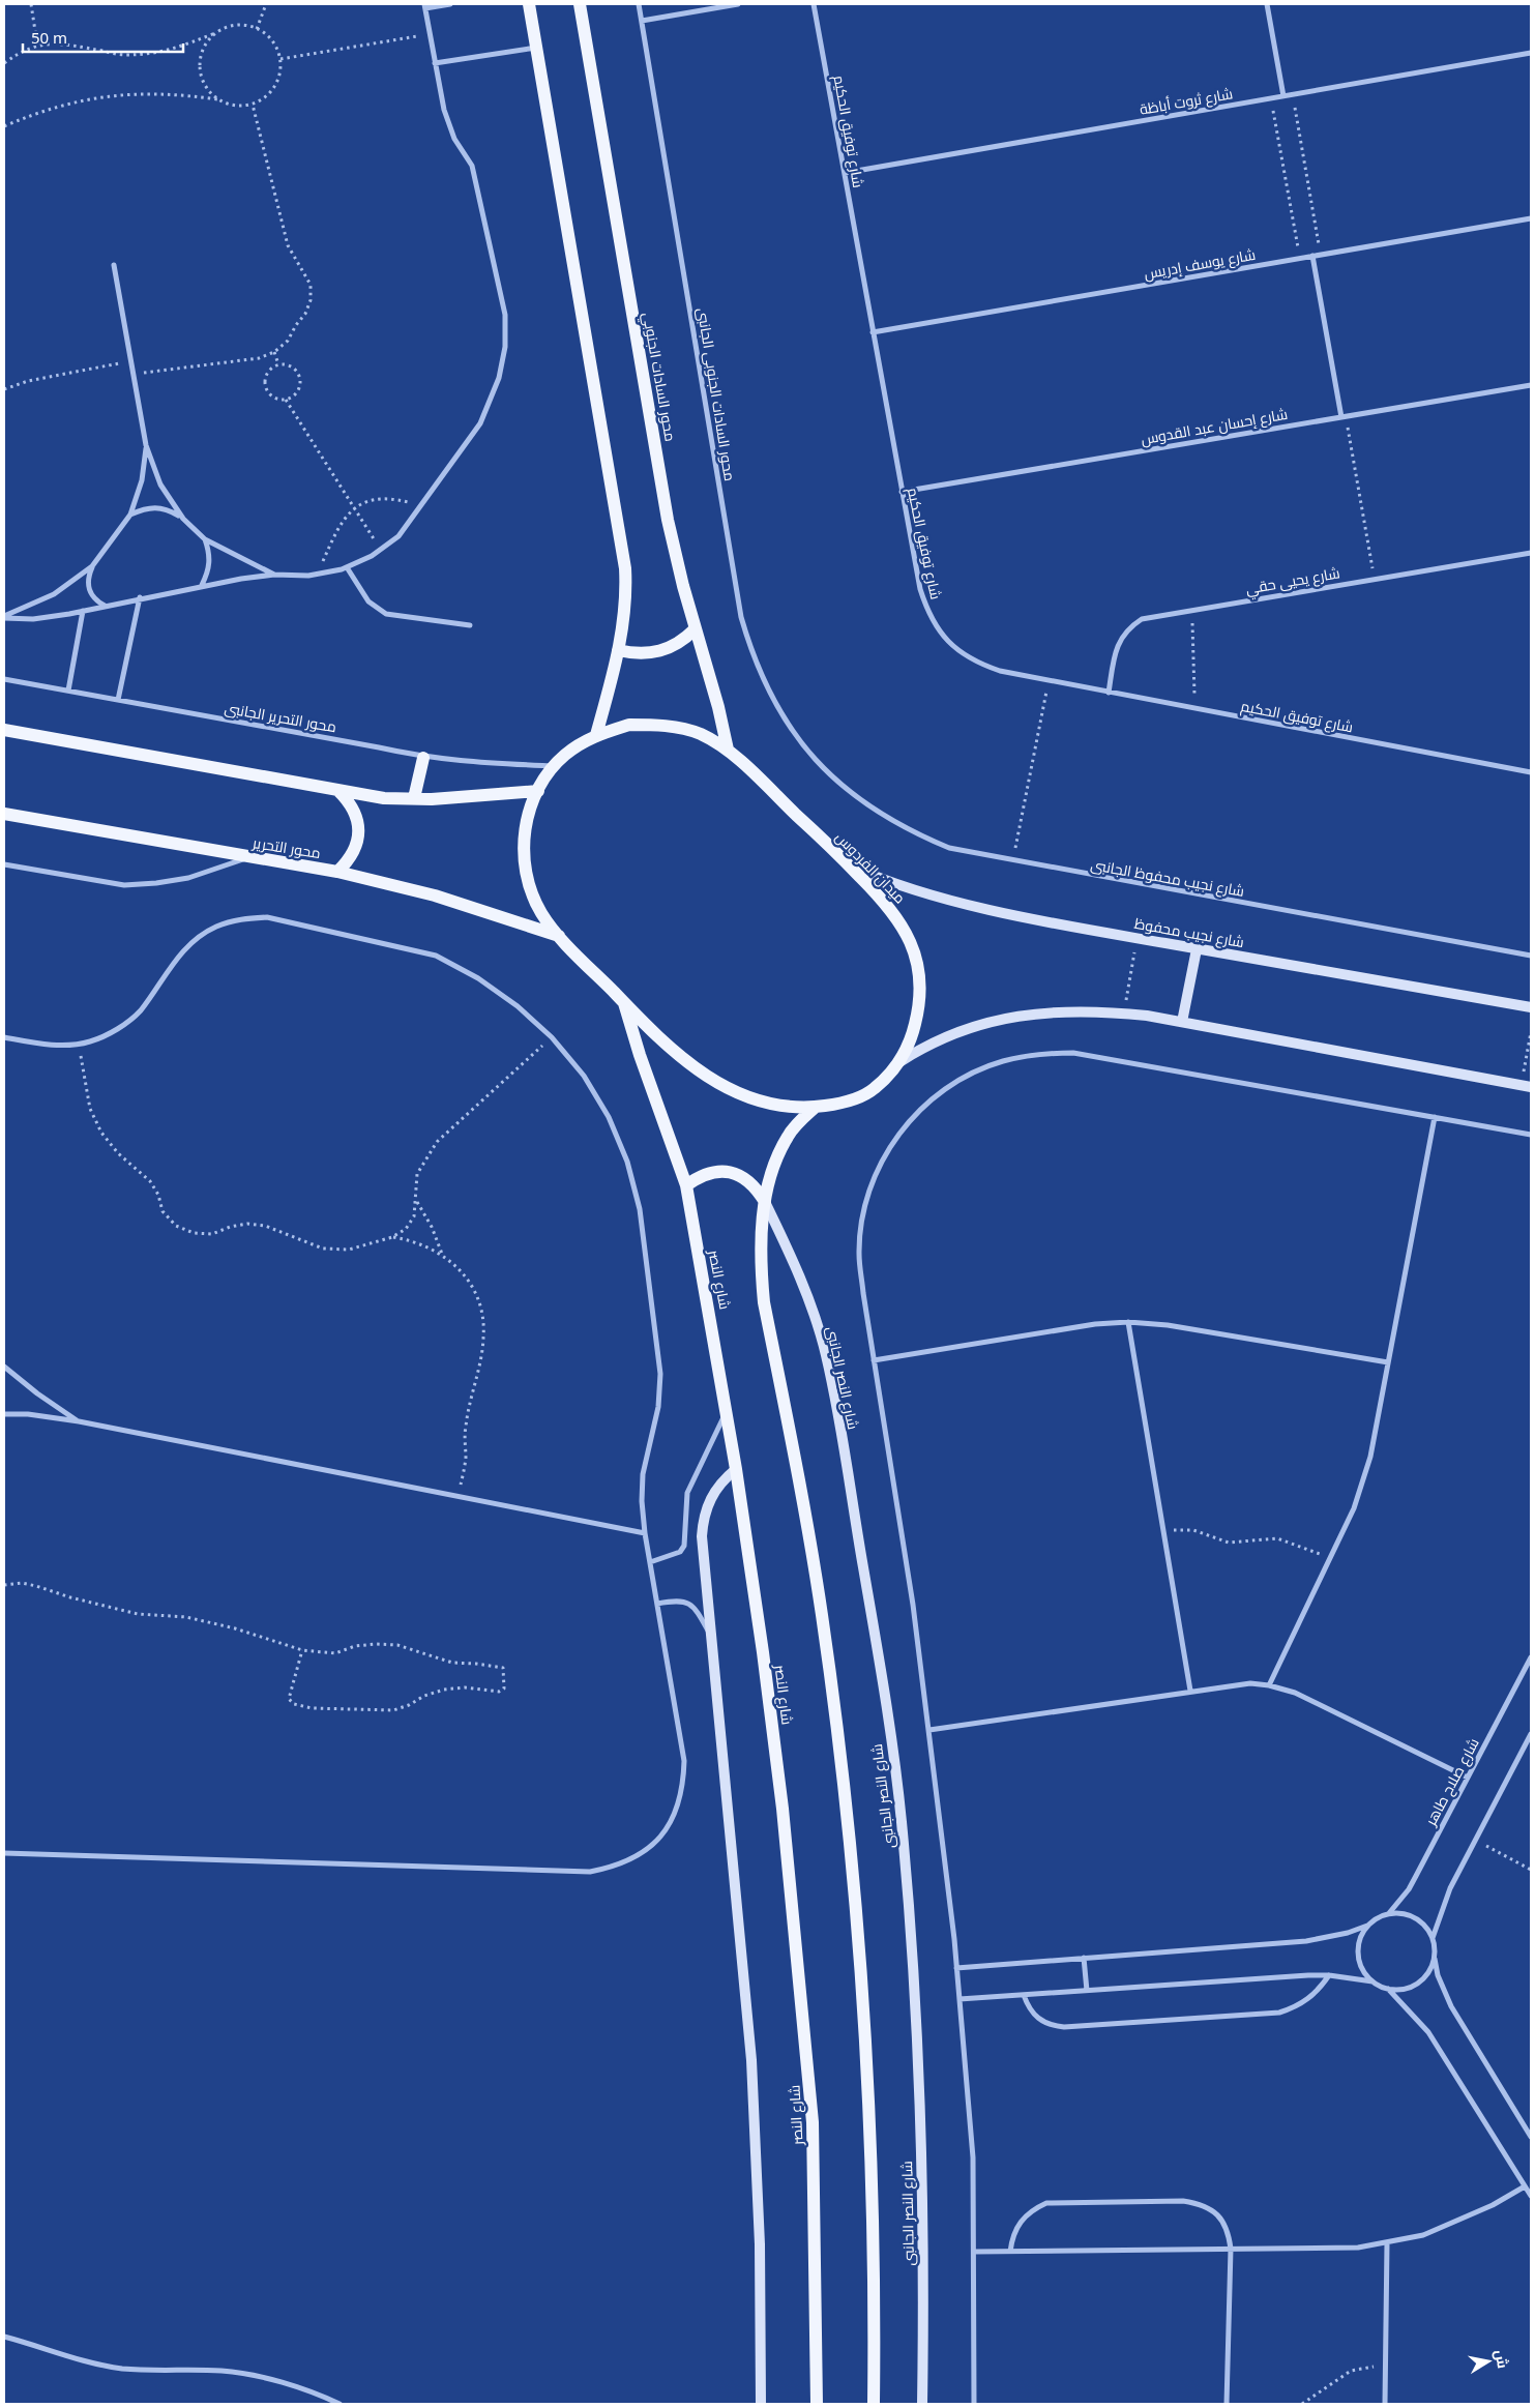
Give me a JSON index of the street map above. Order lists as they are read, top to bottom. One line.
{"streets":{"main road":["محور السادات الجنوبي","محور التحرير","ميدان الفردوس","شارع النصر"],"street":["شارع ثروت أباظة","شارع توفيق الحكيم","شارع يوسف إدريس","محور السادات الجنوبى الجانبى","شارع إحسان عبد القدوس","شارع يحيى حقي","محور التحرير الجانبى","شارع نجيب محفوظ الجانبى","شارع نجيب محفوظ","شارع النصر الجانبى","شارع صلاح طاهر"]},"crossings":[["شارع ثروت أباظة","شارع توفيق الحكيم"],["شارع توفيق الحكيم","شارع يوسف إدريس"],["شارع توفيق الحكيم","شارع إحسان عبد القدوس"],["شارع توفيق الحكيم","شارع يحيى حقي"],["محور السادات الجنوبي","ميدان الفردوس"],["محور السادات الجنوبى الجانبى","شارع نجيب محفوظ الجانبى"],["محور التحرير الجانبى","ميدان الفردوس"],["محور التحرير","ميدان الفردوس"],["ميدان الفردوس","شارع نجيب محفوظ"],["ميدان الفردوس","شارع النصر"]],"scale_bar":"50 m","north":"right"}
